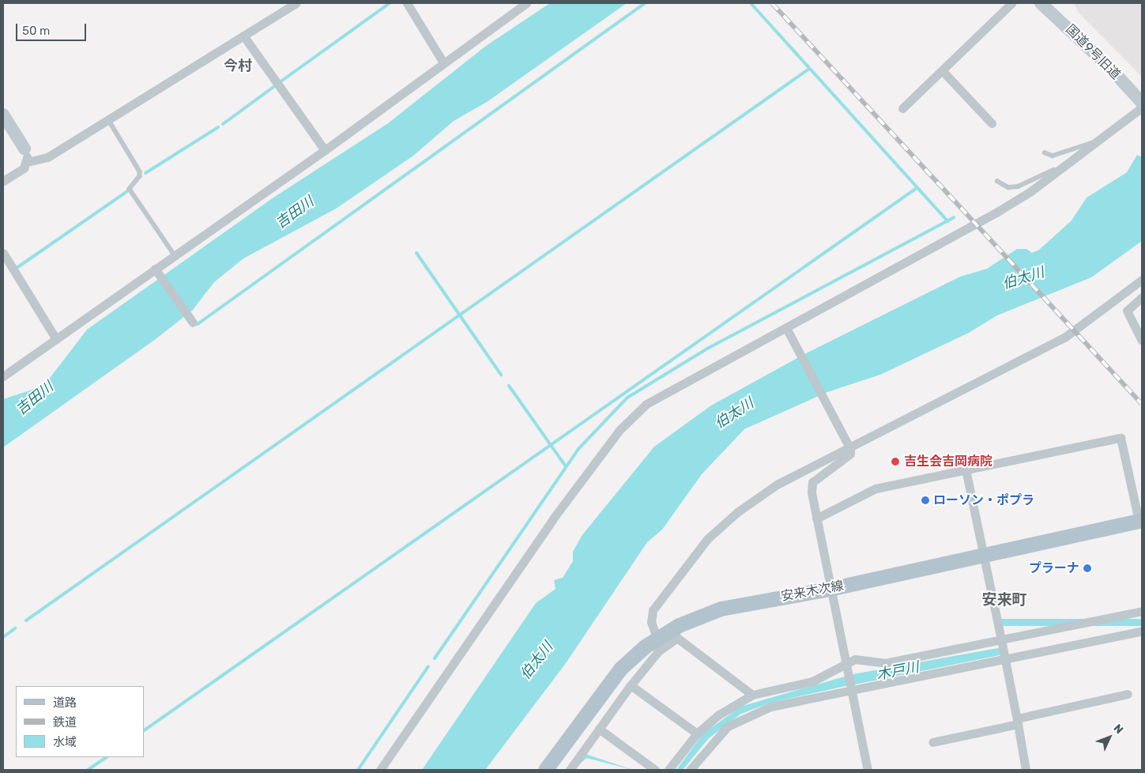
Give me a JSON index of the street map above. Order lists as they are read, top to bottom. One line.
{"streets":{"main road":["安来木次線"],"street":["国道9号旧道"]},"districts":["今村","安来町"],"water":["吉田川","伯太川","木戸川"],"places":["吉生会吉岡病院","ローソン・ポプラ","プラーナ"],"legend":["道路","鉄道","水域"],"scale_bar":"50 m","north":"top right"}
